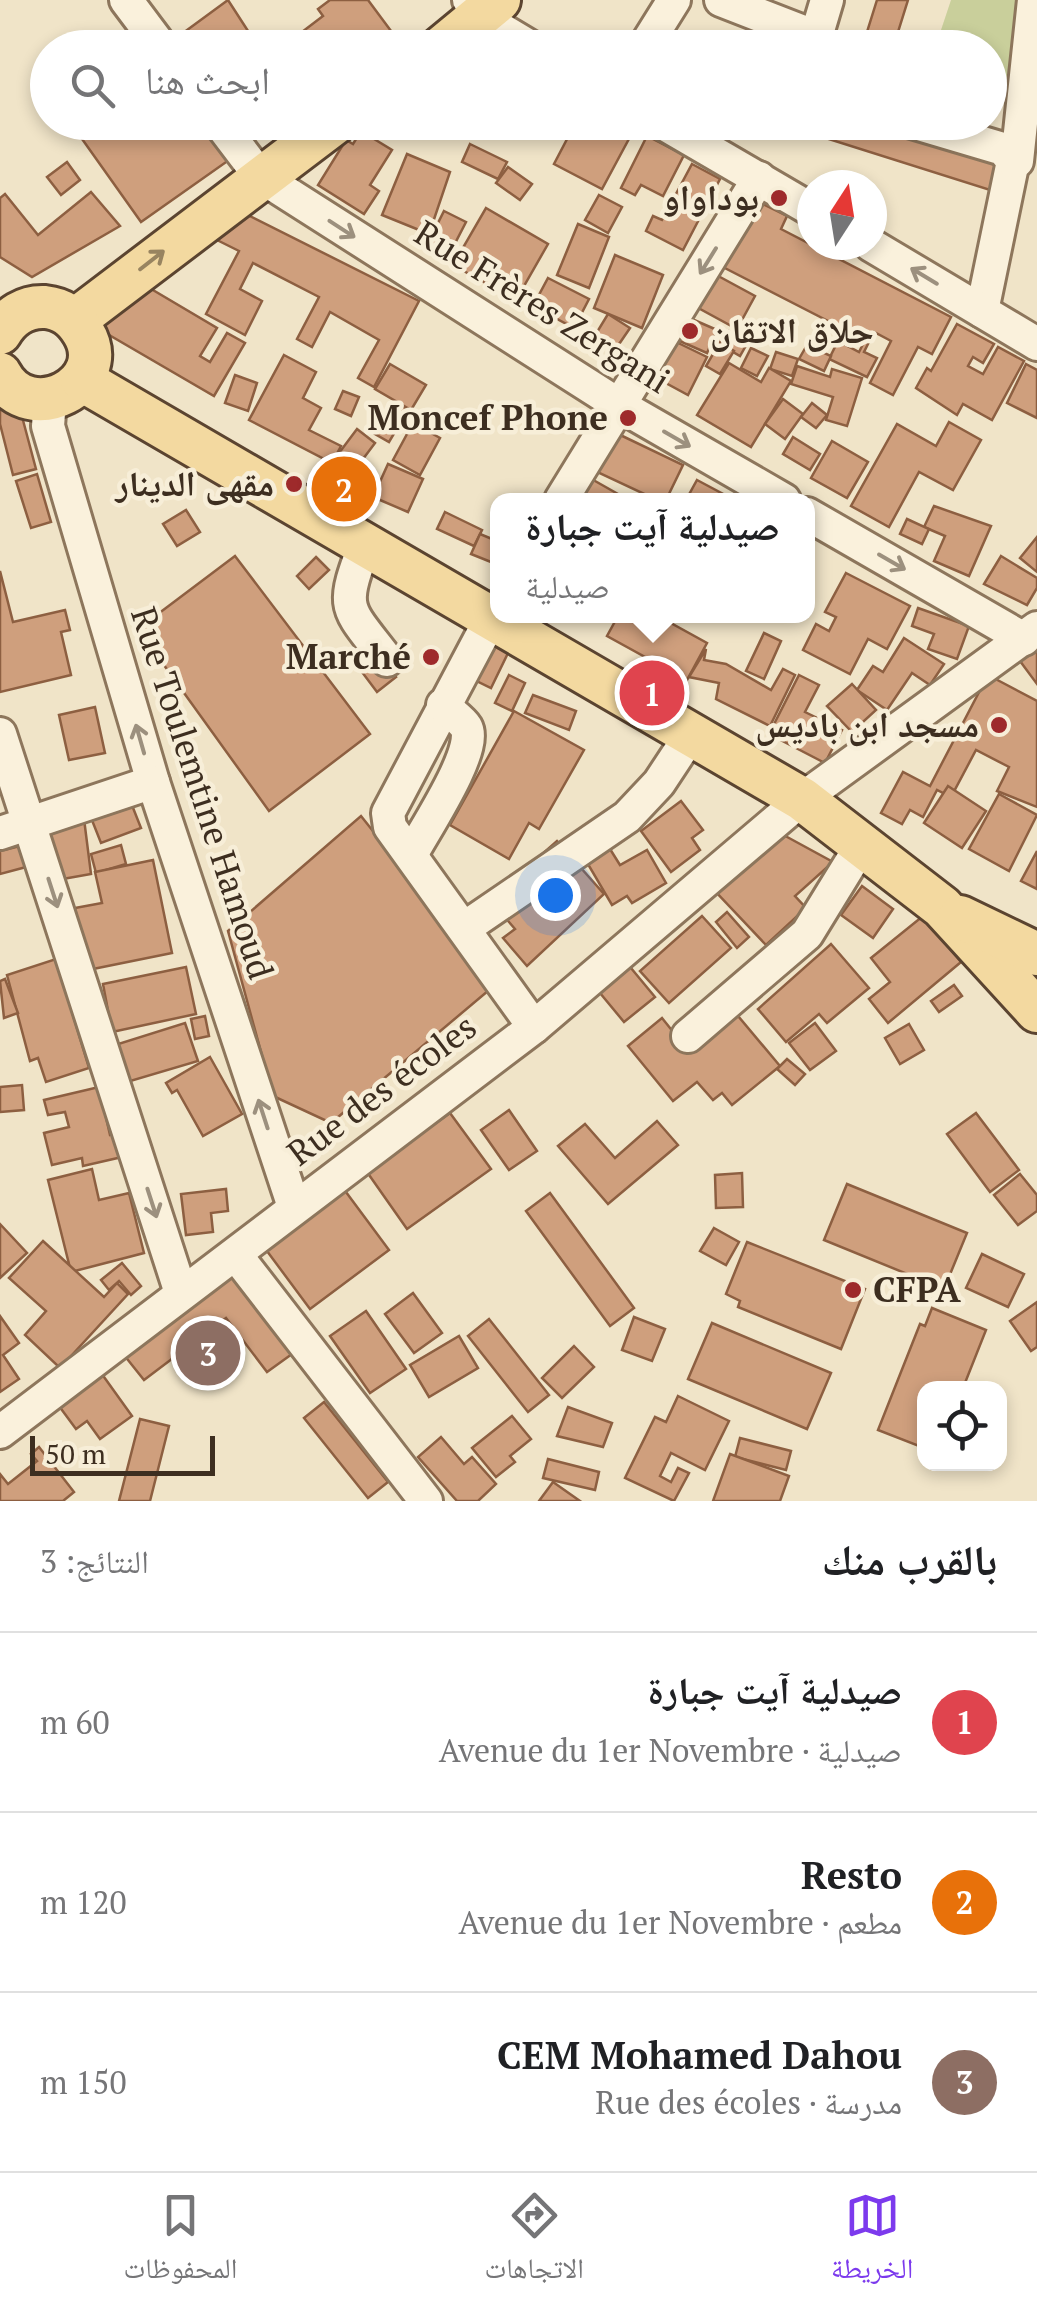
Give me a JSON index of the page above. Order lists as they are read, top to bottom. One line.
{"streets":{"street":["Rue Frères Zergani","Rue Toulemtine Hamoud","Rue des écoles"]},"crossings":[["Rue Toulemtine Hamoud","Rue des écoles"]],"one_way":["Rue Frères Zergani"],"places":["بوداواو","حلاق الاتقان","Moncef Phone","مقهى الدينار","Marché","مسجد ابن باديس","CFPA"],"scale_bar":"50 m","north":"top","page":{"search":"ابحث هنا","pins":["2","1","3"],"popup":["صيدلية آيت جبارة","صيدلية"],"scale":"50 m","heading":["بالقرب منك","النتائج: 3"],"list":[{"mark":"1","name":"صيدلية آيت جبارة","note":"صيدلية · Avenue du 1er Novembre","value":"60 m"},{"mark":"2","name":"Resto","note":"مطعم · Avenue du 1er Novembre","value":"120 m"},{"mark":"3","name":"CEM Mohamed Dahou","note":"مدرسة · Rue des écoles","value":"150 m"}],"nav":["الخريطة","الاتجاهات","المحفوظات"]}}
